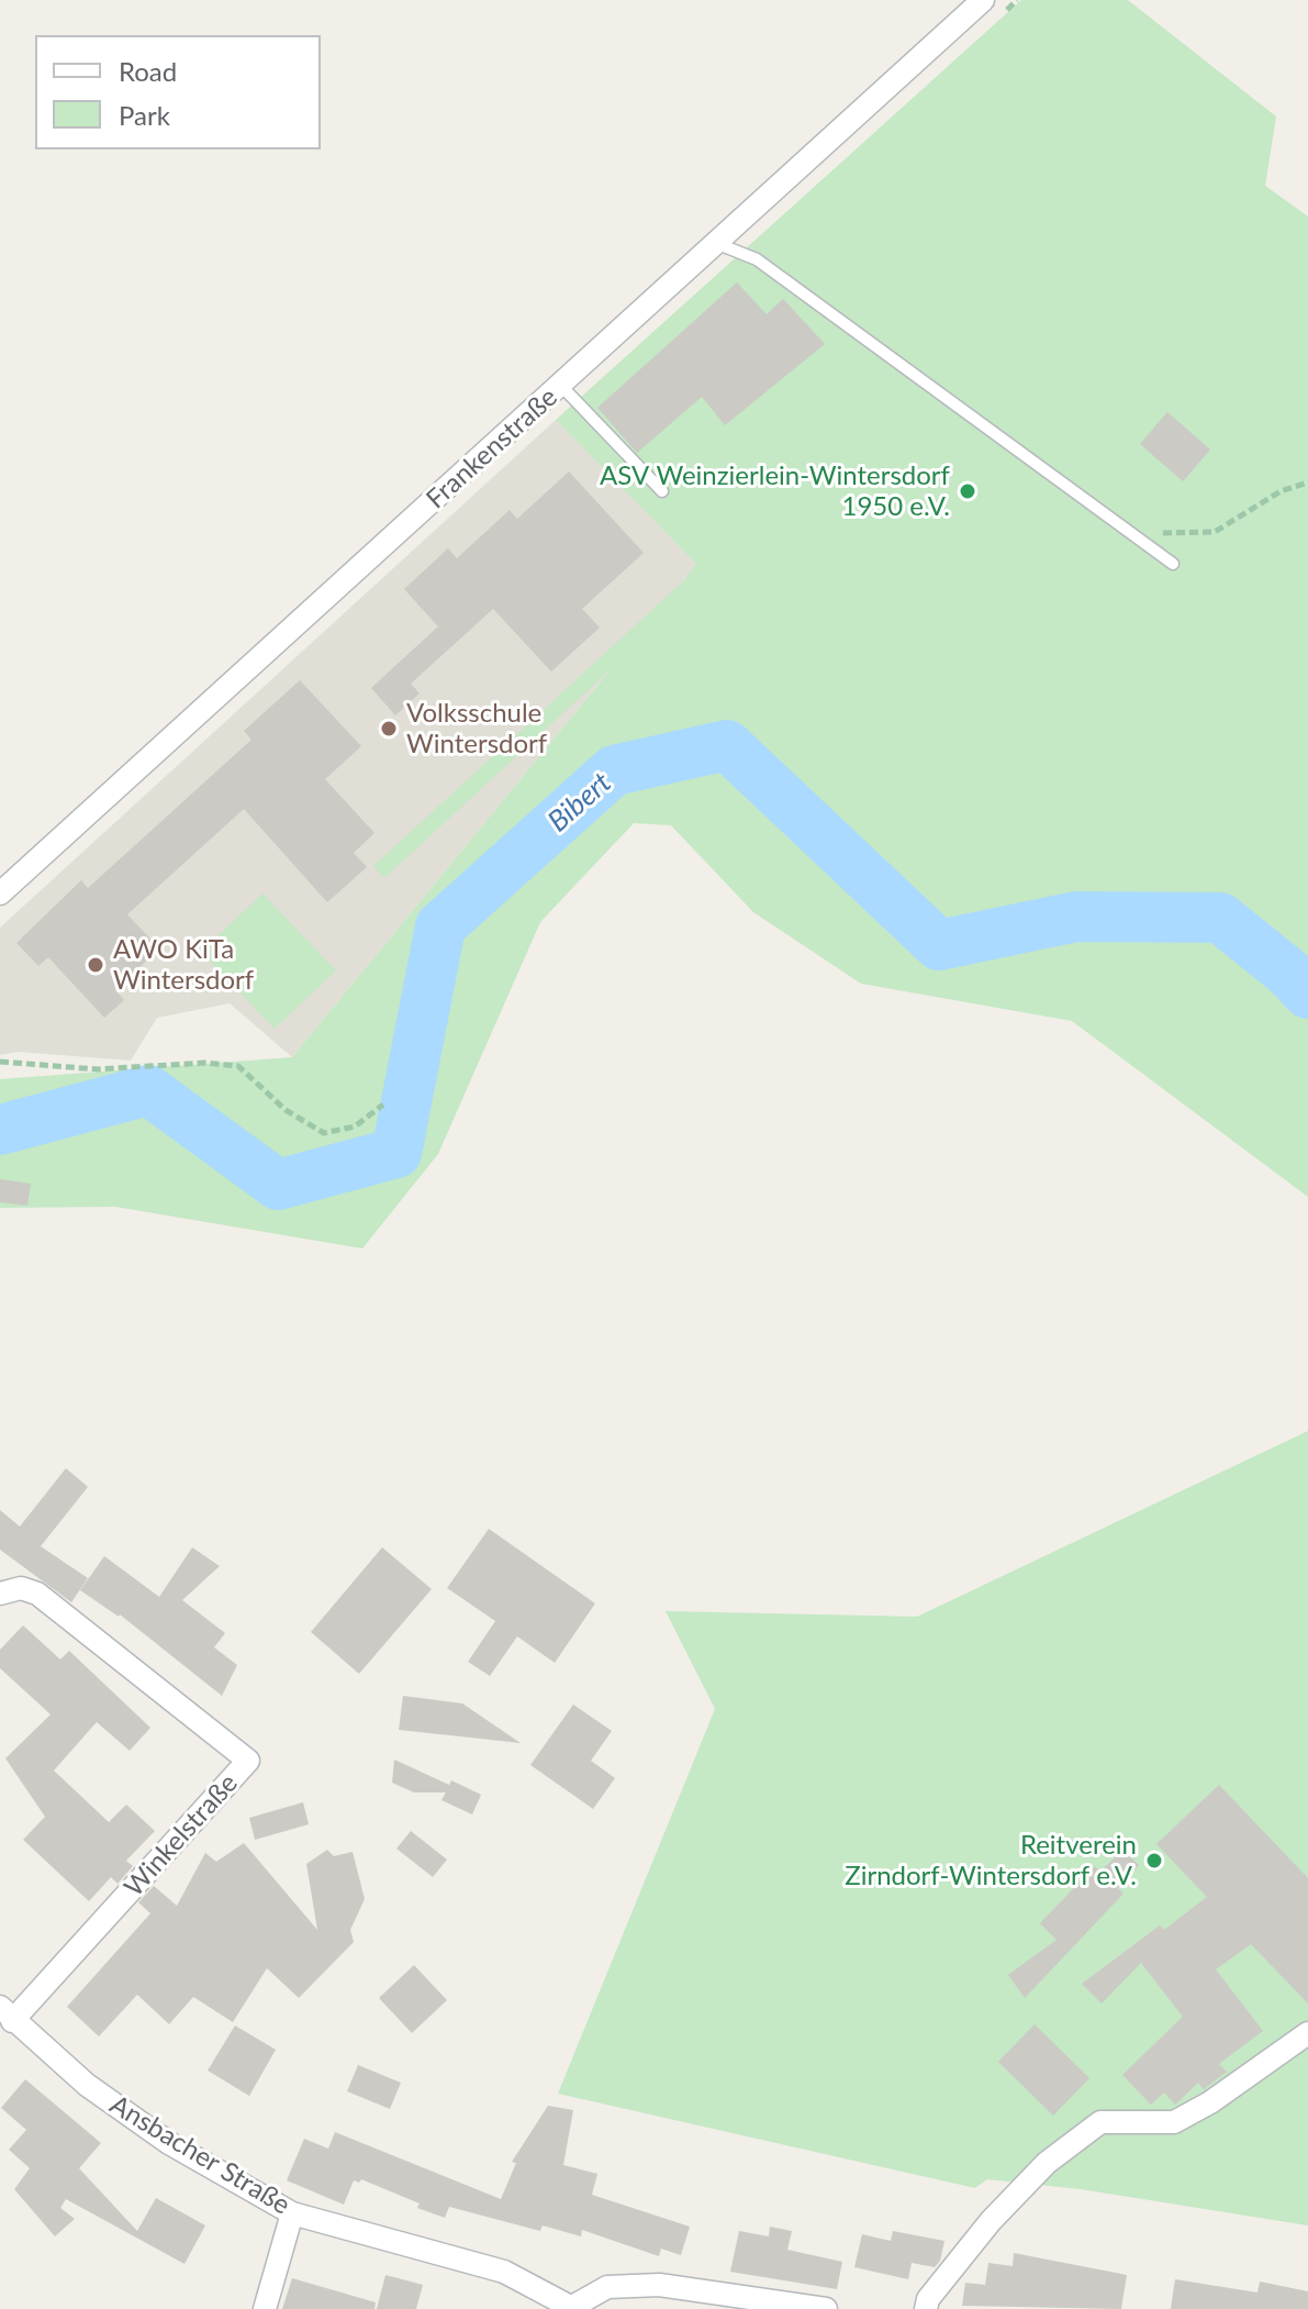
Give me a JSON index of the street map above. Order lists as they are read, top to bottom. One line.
{"streets":{"street":["Frankenstraße","Winkelstraße","Ansbacher Straße"]},"crossings":[["Winkelstraße","Ansbacher Straße"]],"water":["Bibert"],"places":["ASV Weinzierlein-Wintersdorf 1950 e.V.","Volksschule Wintersdorf","AWO KiTa Wintersdorf","Reitverein Zirndorf-Wintersdorf e.V."],"legend":["Road","Park"]}
